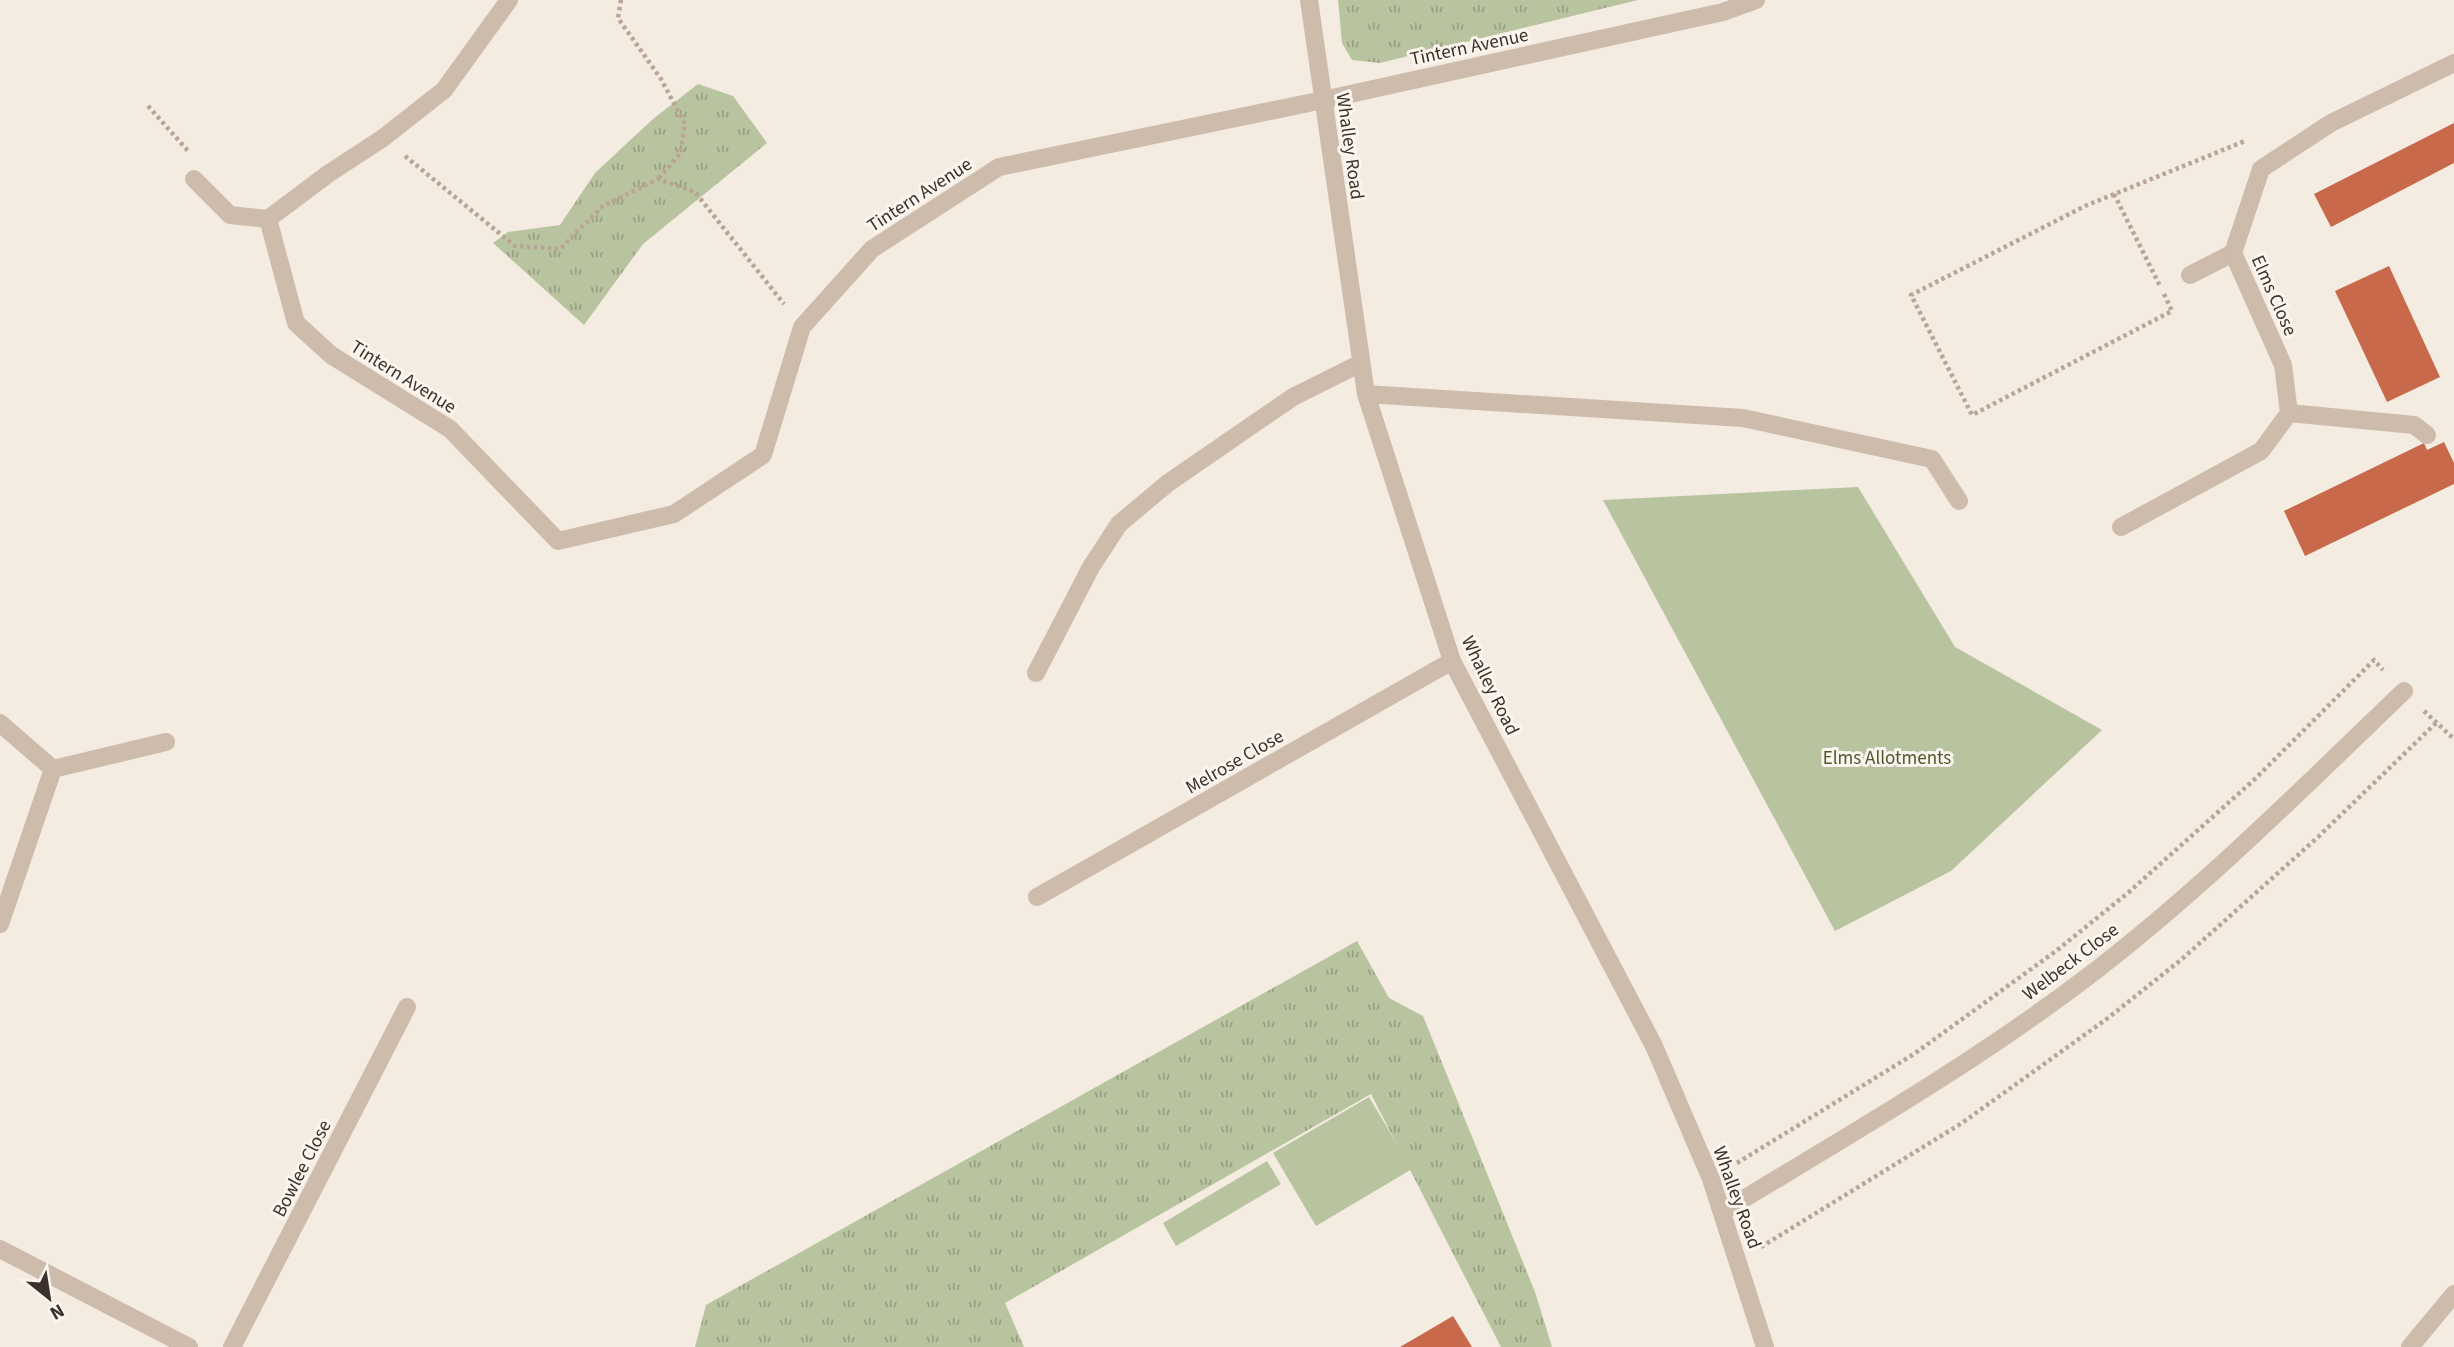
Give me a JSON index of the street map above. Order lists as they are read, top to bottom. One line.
{"streets":{"street":["Tintern Avenue","Whalley Road","Elms Close","Melrose Close","Welbeck Close","Bowlee Close"]},"crossings":[["Tintern Avenue","Whalley Road"],["Whalley Road","Melrose Close"],["Whalley Road","Welbeck Close"]],"parks":["Elms Allotments"],"north":"bottom right"}
